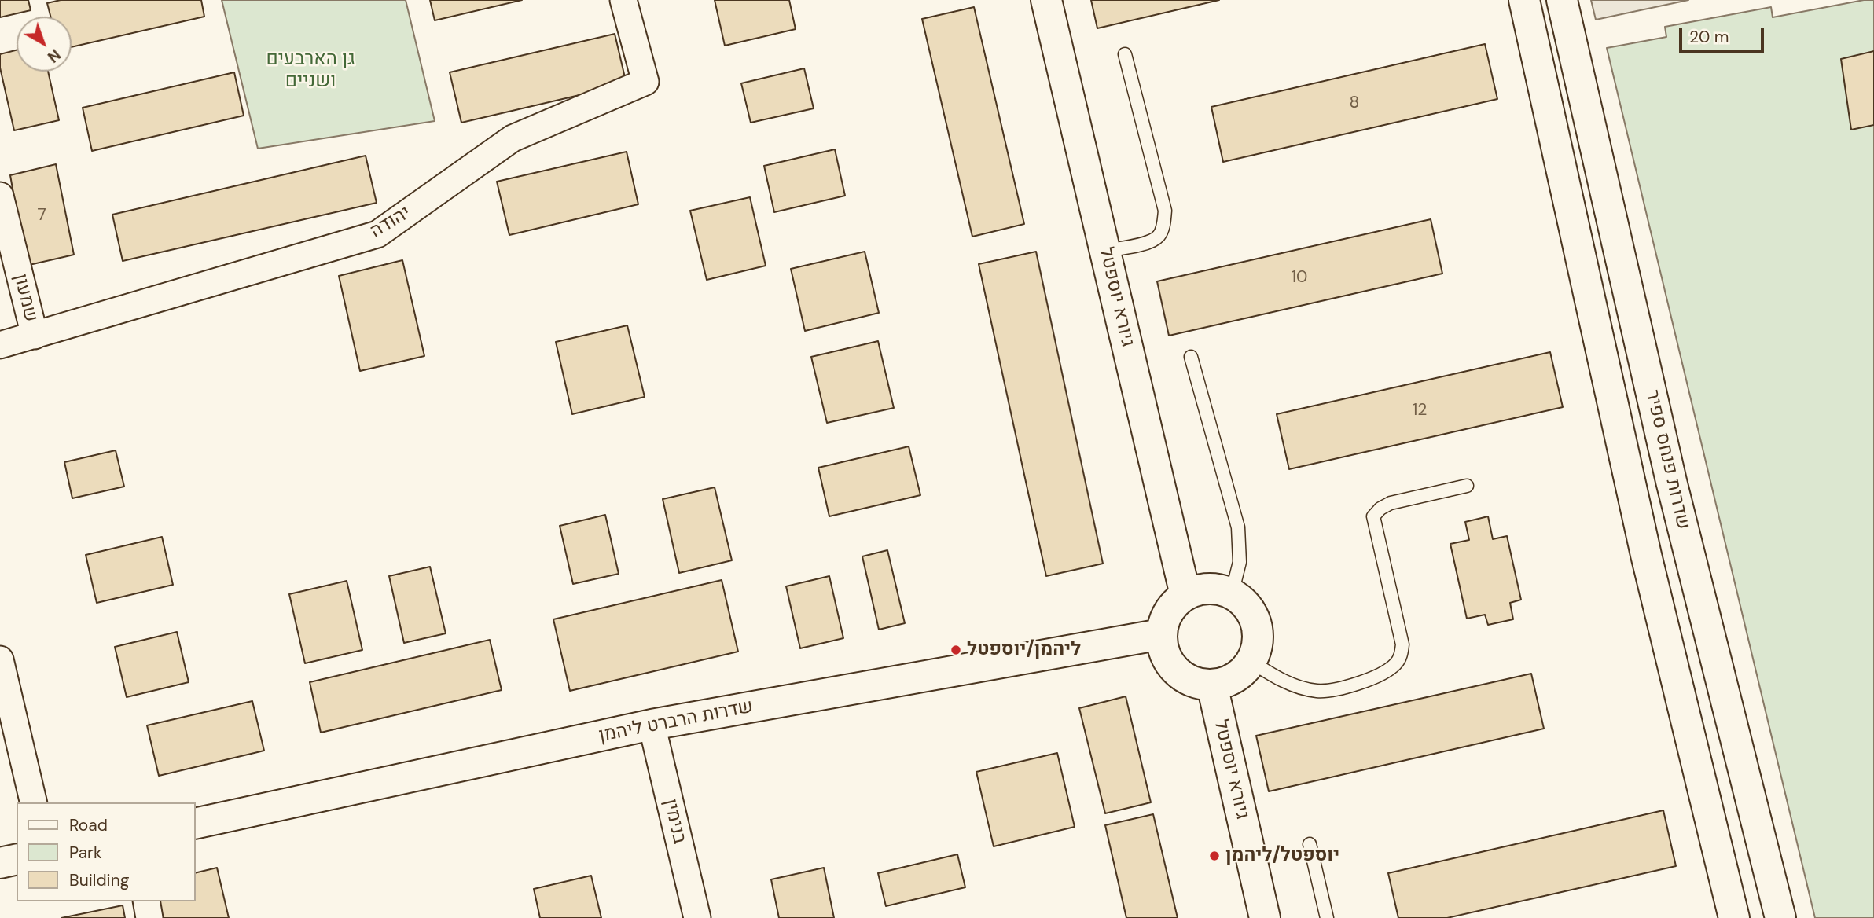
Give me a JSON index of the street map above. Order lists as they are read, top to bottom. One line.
{"streets":{"street":["יהודה","גיורא יוספטל","שמעון","שדרות פנחס ספיר","שדרות הרברט ליהמן","בנימין"]},"crossings":[["יהודה","שמעון"],["גיורא יוספטל","שדרות הרברט ליהמן"],["שדרות הרברט ליהמן","בנימין"]],"parks":["גן הארבעים ושניים"],"places":["ליהמן/יוספטל","יוספטל/ליהמן"],"house_numbers":["8","7","10","12"],"legend":["Road","Park","Building"],"scale_bar":"20 m","north":"bottom right"}
